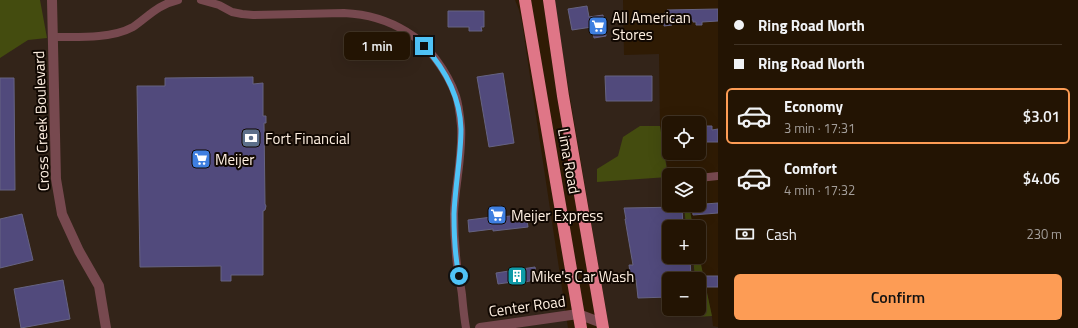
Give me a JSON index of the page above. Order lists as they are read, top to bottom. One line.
{"streets":{"highway":["Lima Road"],"street":["Cross Creek Boulevard","Center Road"]},"crossings":[["Lima Road","Center Road"]],"places":{"supermarket":["All American Stores","Meijer","Meijer Express"],"bank":["Fort Financial"],"building":["Mike's Car Wash"]},"page":{"banner":["Ring Road North","Ring Road North"],"bubble":"1 min","list":[{"name":"Economy","note":"3 min · 17:31","value":"$3.01"},{"name":"Comfort","note":"4 min · 17:32","value":"$4.06"}],"map_buttons":["+","−"],"pay":["Cash","230 m"],"buttons":"Confirm"}}
